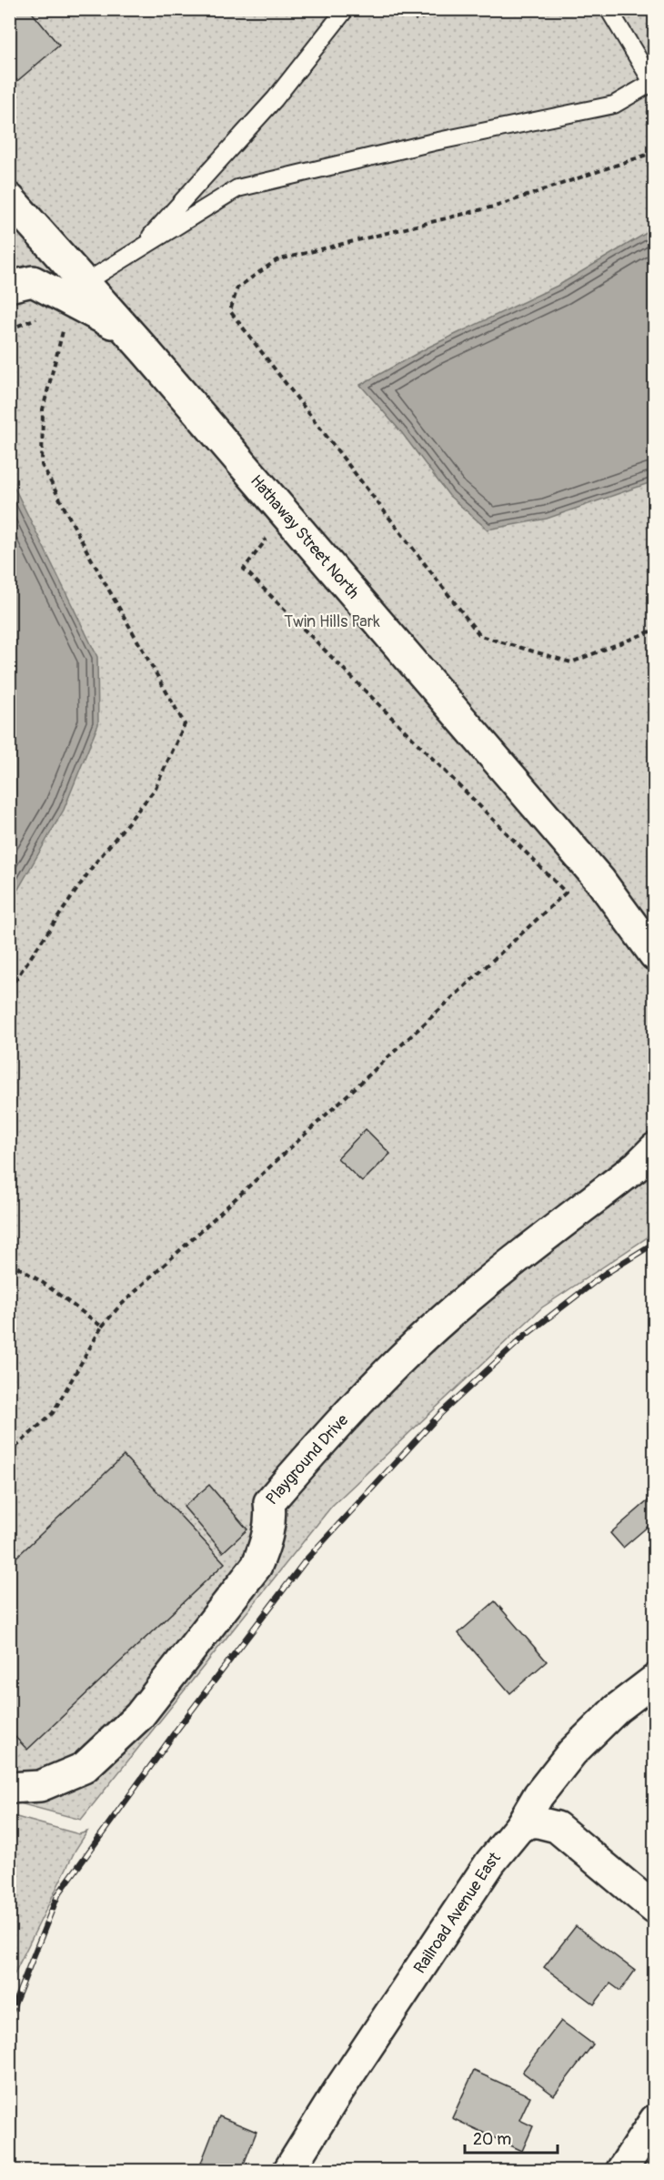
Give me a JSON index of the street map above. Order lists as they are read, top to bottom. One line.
{"streets":{"street":["Hathaway Street North","Playground Drive","Railroad Avenue East"]},"parks":["Twin Hills Park"],"scale_bar":"20 m"}
